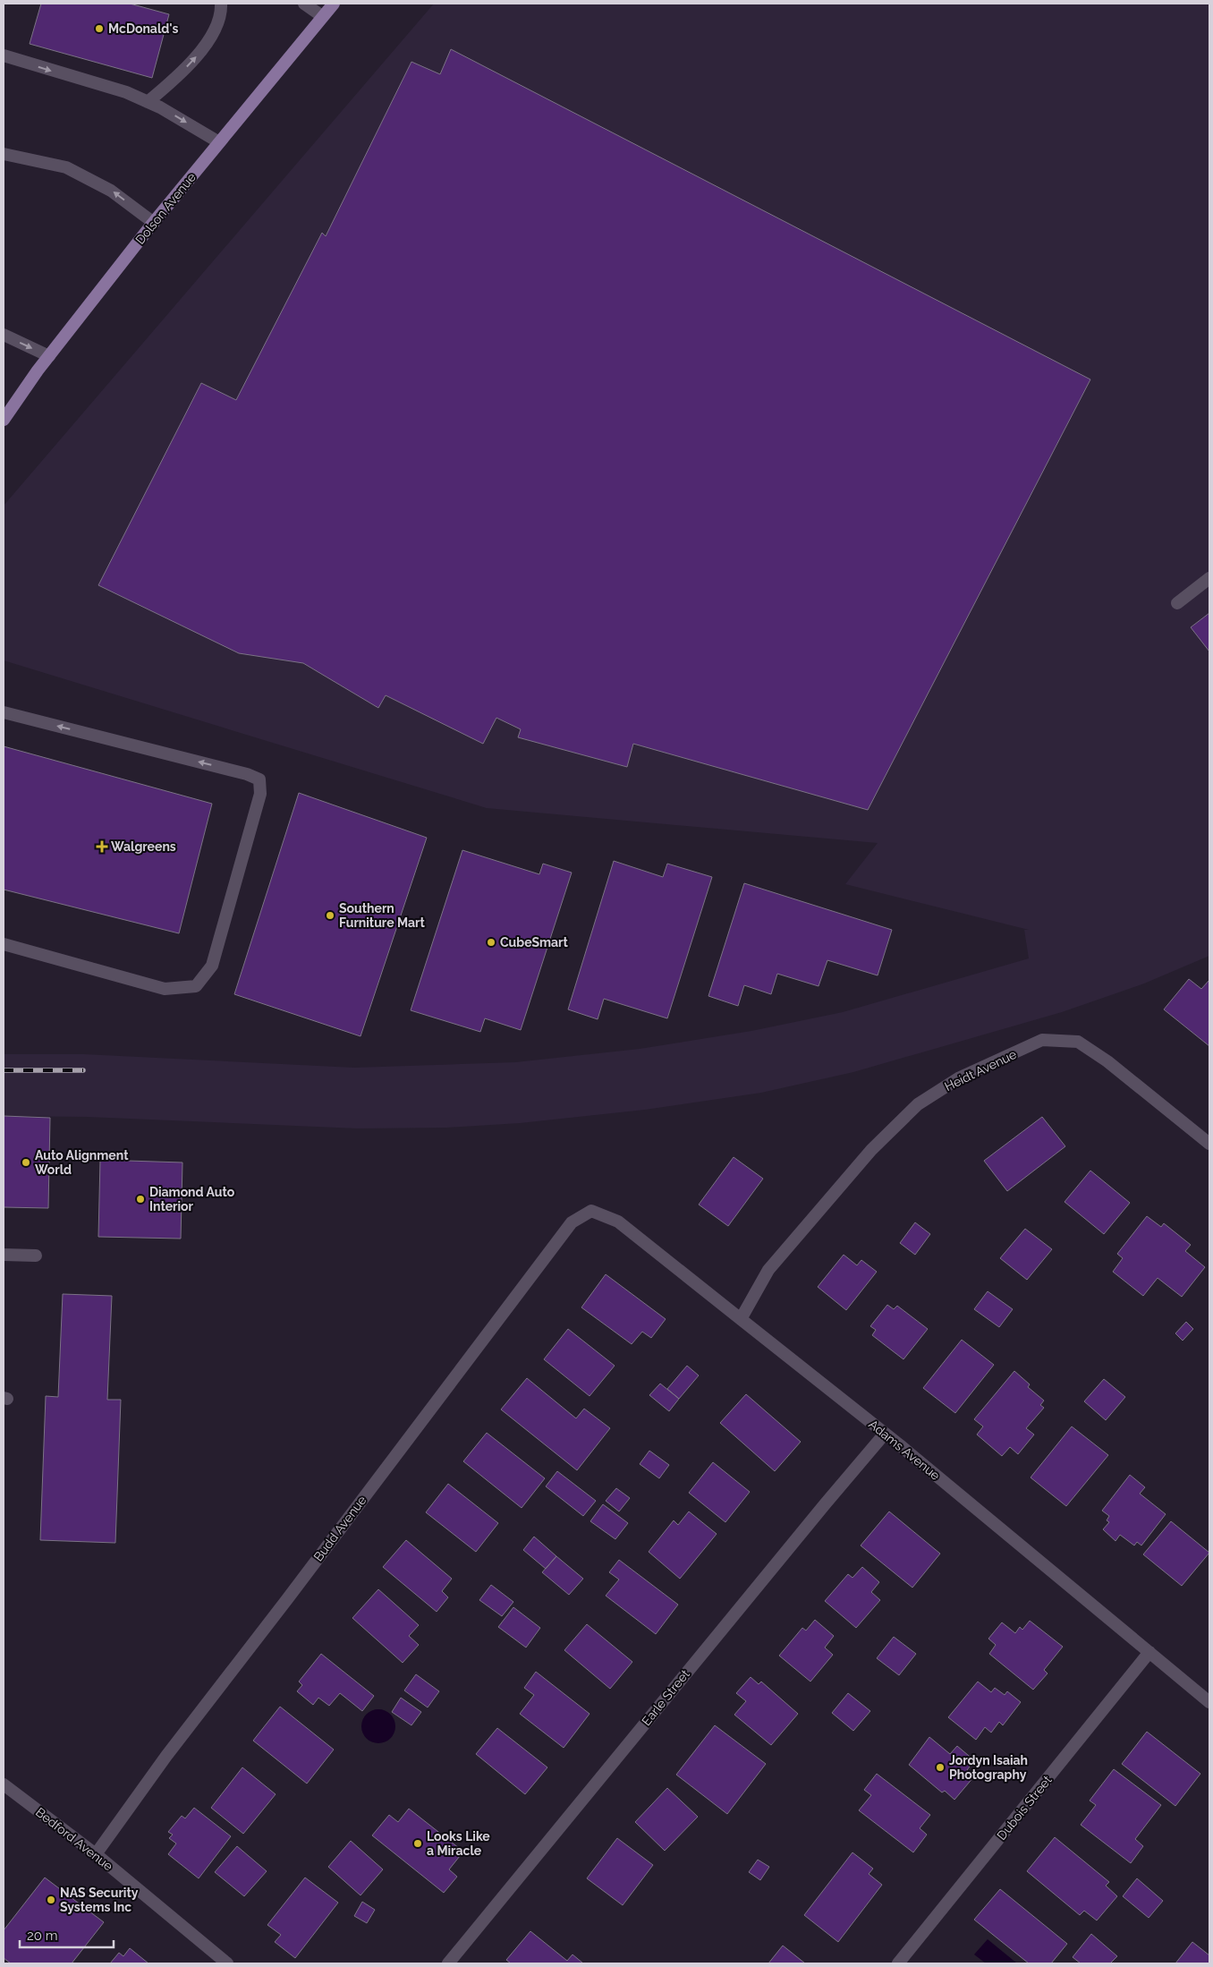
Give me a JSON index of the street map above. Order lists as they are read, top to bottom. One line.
{"streets":{"main road":["Dolson Avenue"],"street":["Heidt Avenue","Adams Avenue","Budd Avenue","Earle Street","Dubois Street","Bedford Avenue"]},"crossings":[["Heidt Avenue","Adams Avenue"],["Adams Avenue","Budd Avenue"],["Adams Avenue","Earle Street"],["Adams Avenue","Dubois Street"],["Budd Avenue","Bedford Avenue"]],"places":{"other":["McDonald's","Southern Furniture Mart","CubeSmart","Auto Alignment World","Diamond Auto Interior","Jordyn Isaiah Photography","Looks Like a Miracle","NAS Security Systems Inc"],"health":["Walgreens"]},"scale_bar":"20 m"}
